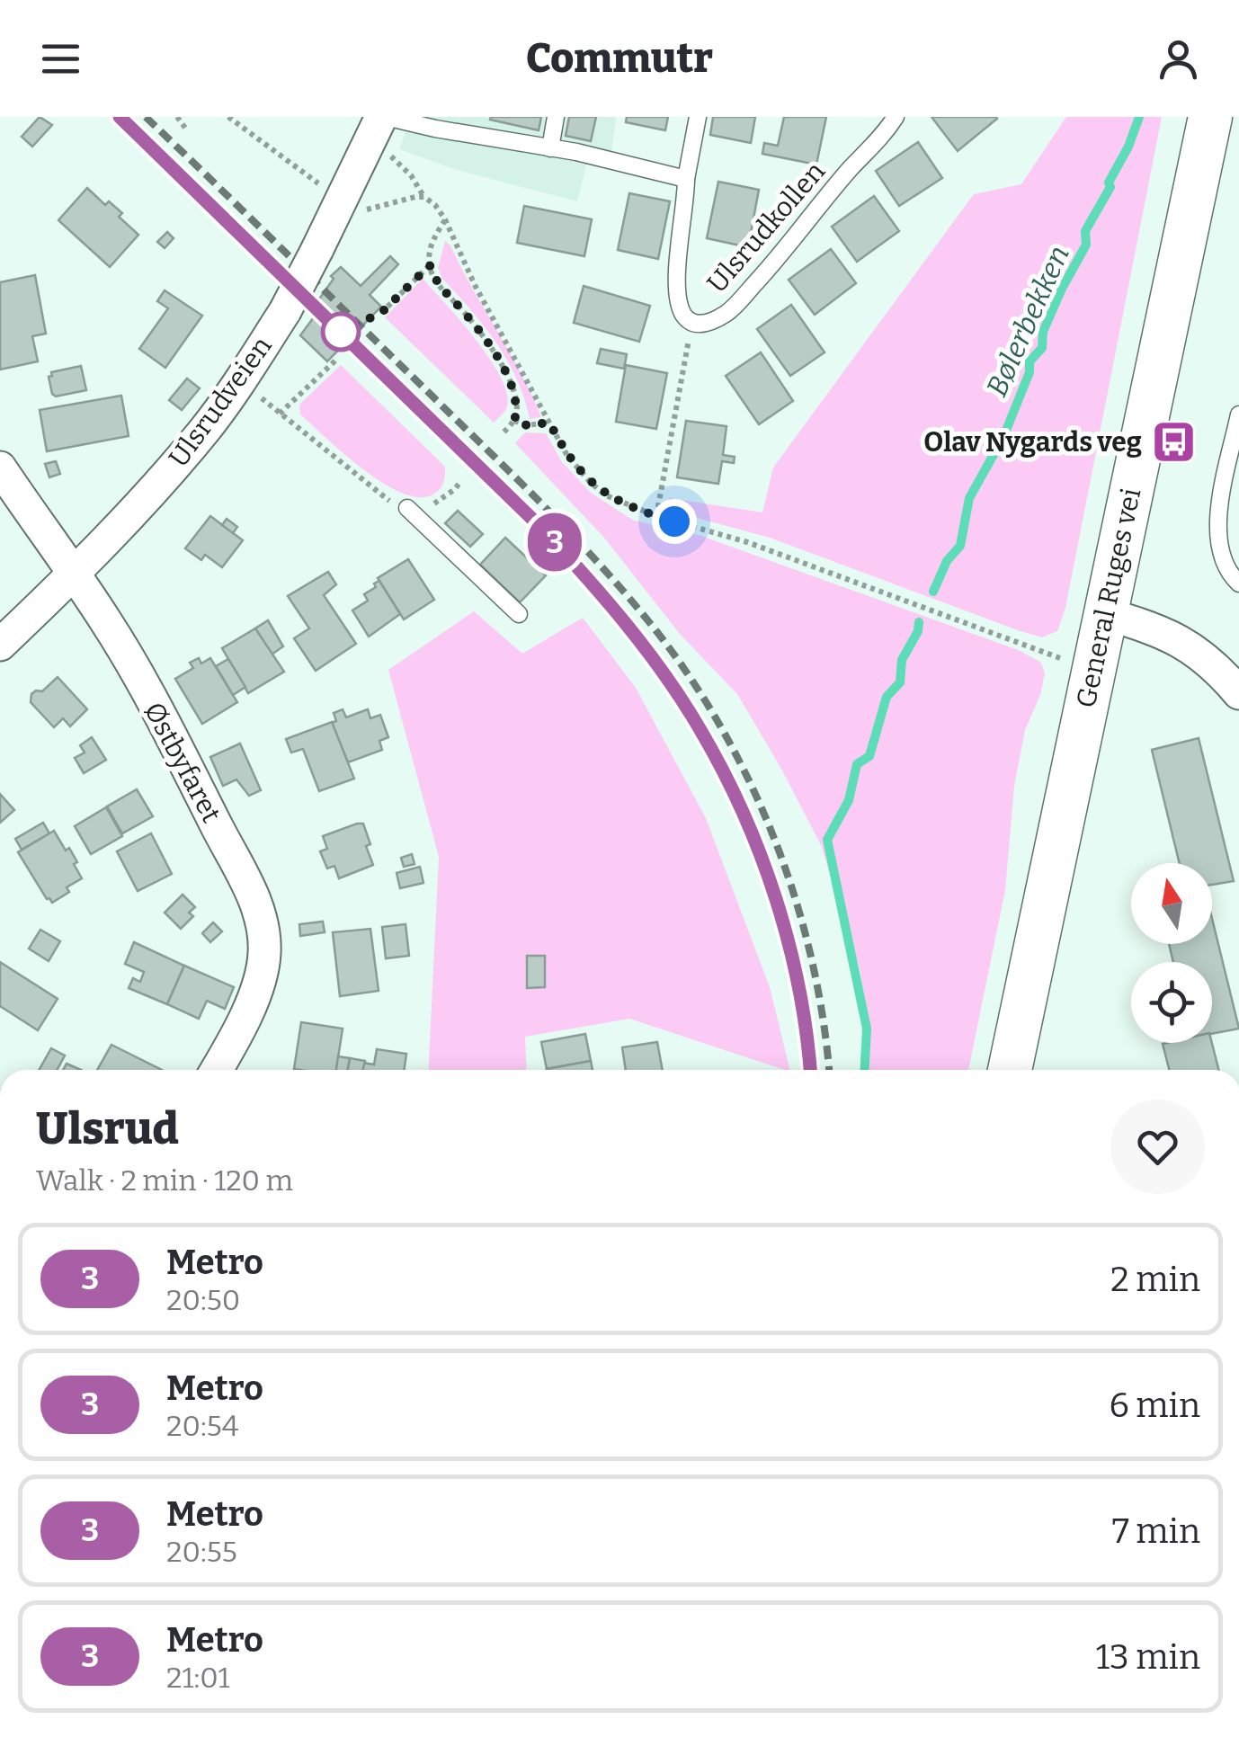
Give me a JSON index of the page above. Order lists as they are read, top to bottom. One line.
{"streets":{"main road":["General Ruges vei"],"street":["Ulsrudveien","Østbyfaret"],"lane":["Ulsrudkollen"]},"crossings":[["Ulsrudveien","Østbyfaret"]],"water":["Bølerbekken"],"places":{"bus stop":["Olav Nygards veg"]},"lines":["metro line 3"],"north":"top","page":{"header":"Commutr","on_map":"3","heading":["Ulsrud","Walk · 2 min · 120 m"],"list":[{"mark":"3","name":"Metro","note":"20:50","value":"2 min"},{"mark":"3","name":"Metro","note":"20:54","value":"6 min"},{"mark":"3","name":"Metro","note":"20:55","value":"7 min"},{"mark":"3","name":"Metro","note":"21:01","value":"13 min"}]}}
